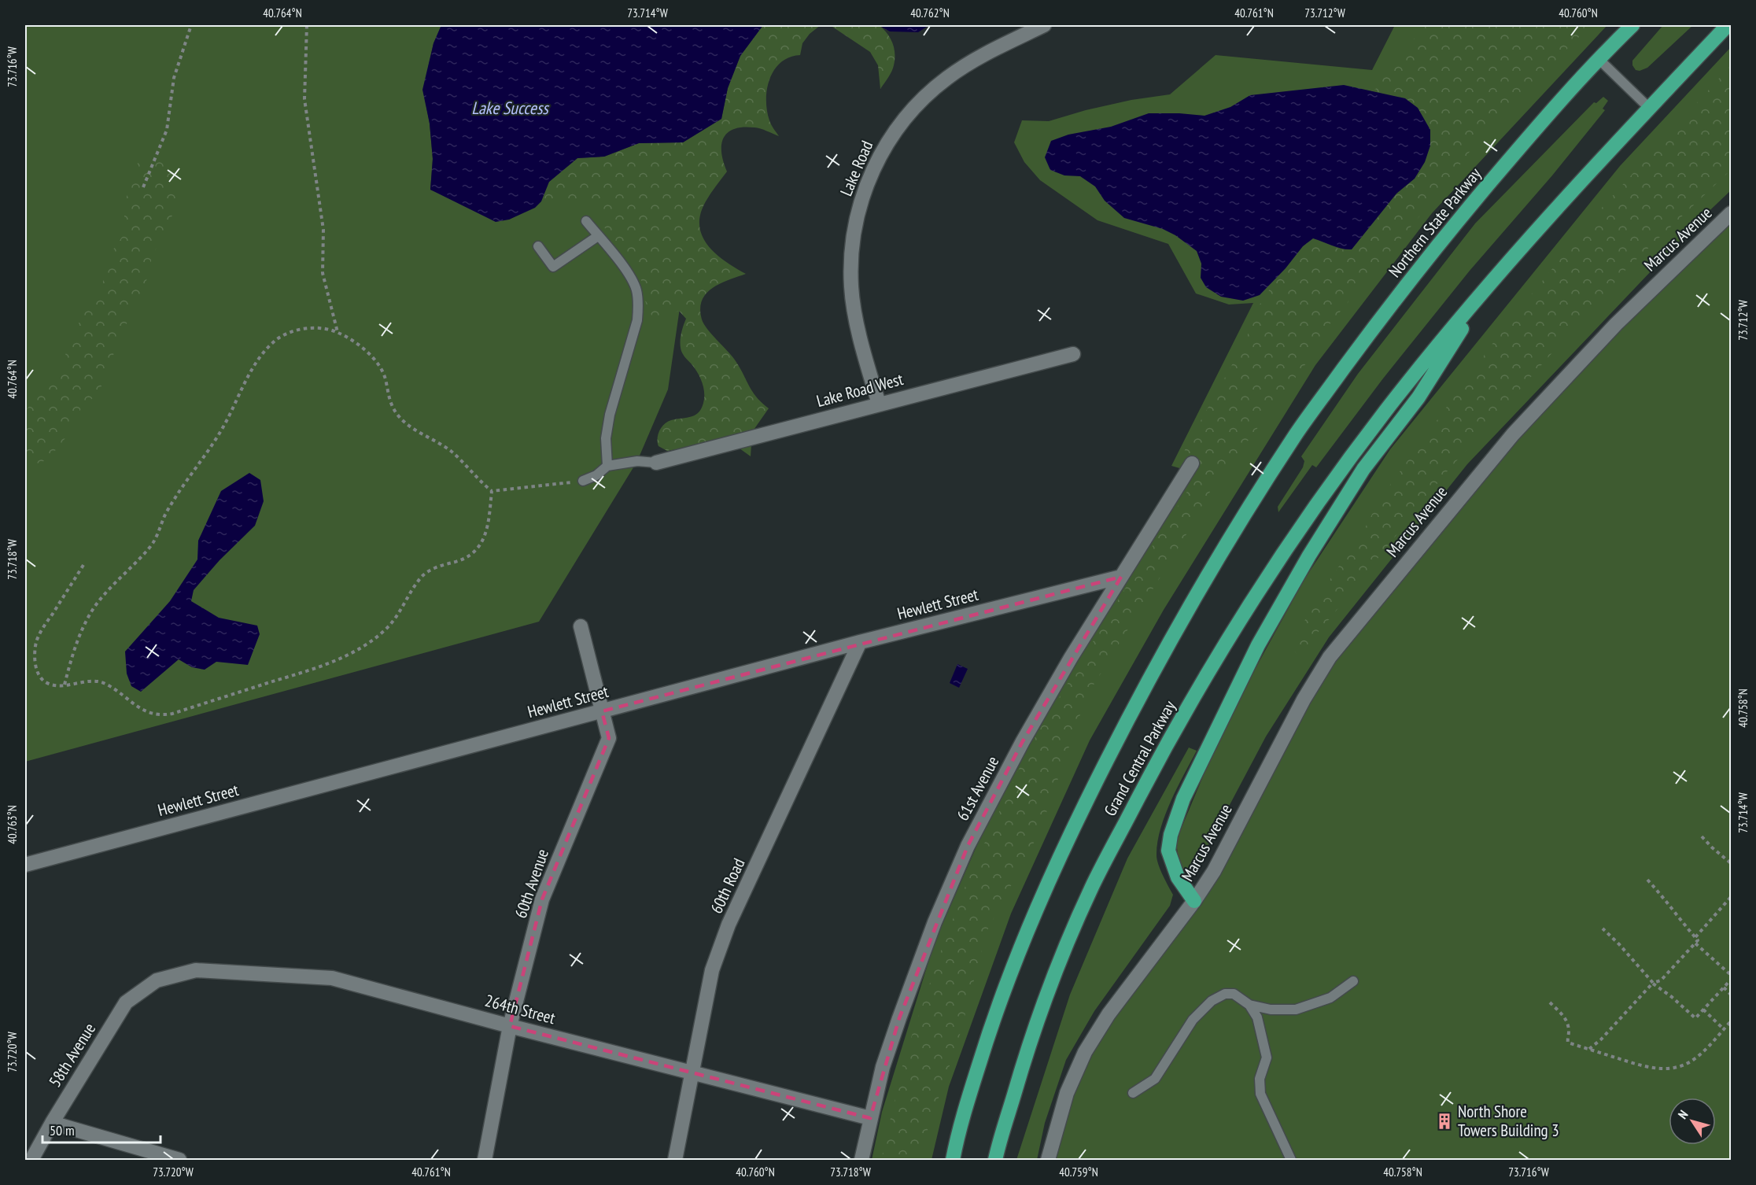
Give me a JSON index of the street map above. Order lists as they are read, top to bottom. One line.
{"streets":{"highway":["Northern State Parkway","Grand Central Parkway"],"street":["Lake Road","Marcus Avenue","Lake Road West","Hewlett Street","61st Avenue","60th Avenue","60th Road","264th Street","58th Avenue"]},"crossings":[["Lake Road","Lake Road West"],["Northern State Parkway","Grand Central Parkway"],["Hewlett Street","61st Avenue"],["Hewlett Street","60th Avenue"],["Hewlett Street","60th Road"],["61st Avenue","264th Street"],["60th Avenue","264th Street"],["60th Road","264th Street"],["264th Street","58th Avenue"]],"water":["Lake Success"],"places":{"building":["North Shore Towers Building 3"]},"scale_bar":"50 m","north":"top left","coordinates":["40.764°N","73.714°W","40.762°N","40.761°N","73.712°W","40.760°N","73.716°W","73.718°W","40.758°N","40.763°N","73.720°W","40.759°N"]}
